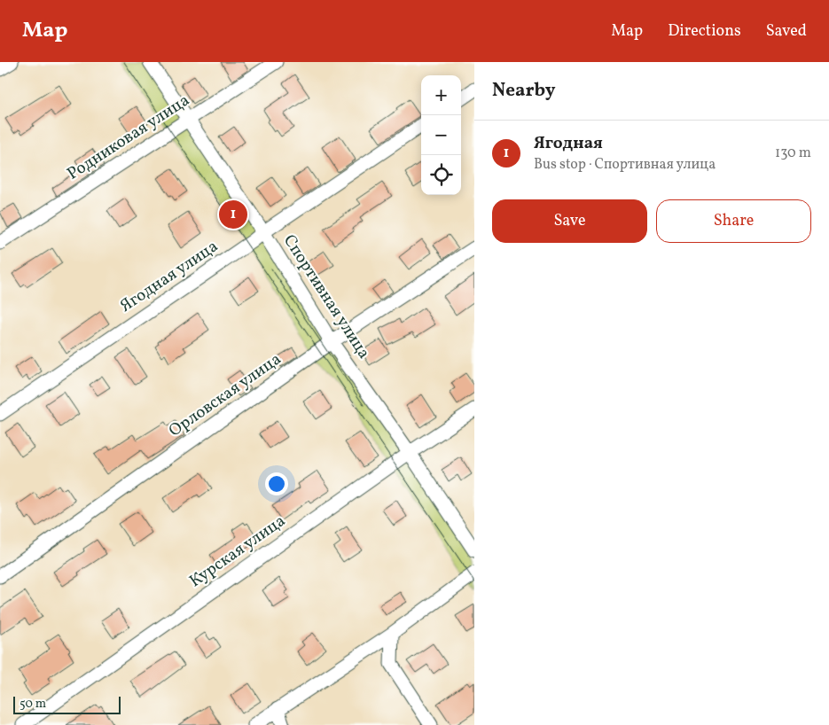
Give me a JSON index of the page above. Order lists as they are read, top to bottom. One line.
{"streets":{"street":["Родниковая улица","Ягодная улица","Спортивная улица","Орловская улица","Курская улица"]},"crossings":[["Родниковая улица","Спортивная улица"],["Ягодная улица","Спортивная улица"],["Спортивная улица","Орловская улица"],["Спортивная улица","Курская улица"]],"scale_bar":"50 m","page":{"header":"Map","nav":["Map","Directions","Saved"],"heading":"Nearby","map_buttons":["+","−"],"list":[{"mark":"1","name":"Ягодная","note":"Bus stop · Спортивная улица","value":"130 m"}],"buttons":["Save","Share"],"pins":"1","scale":"50 m"}}
